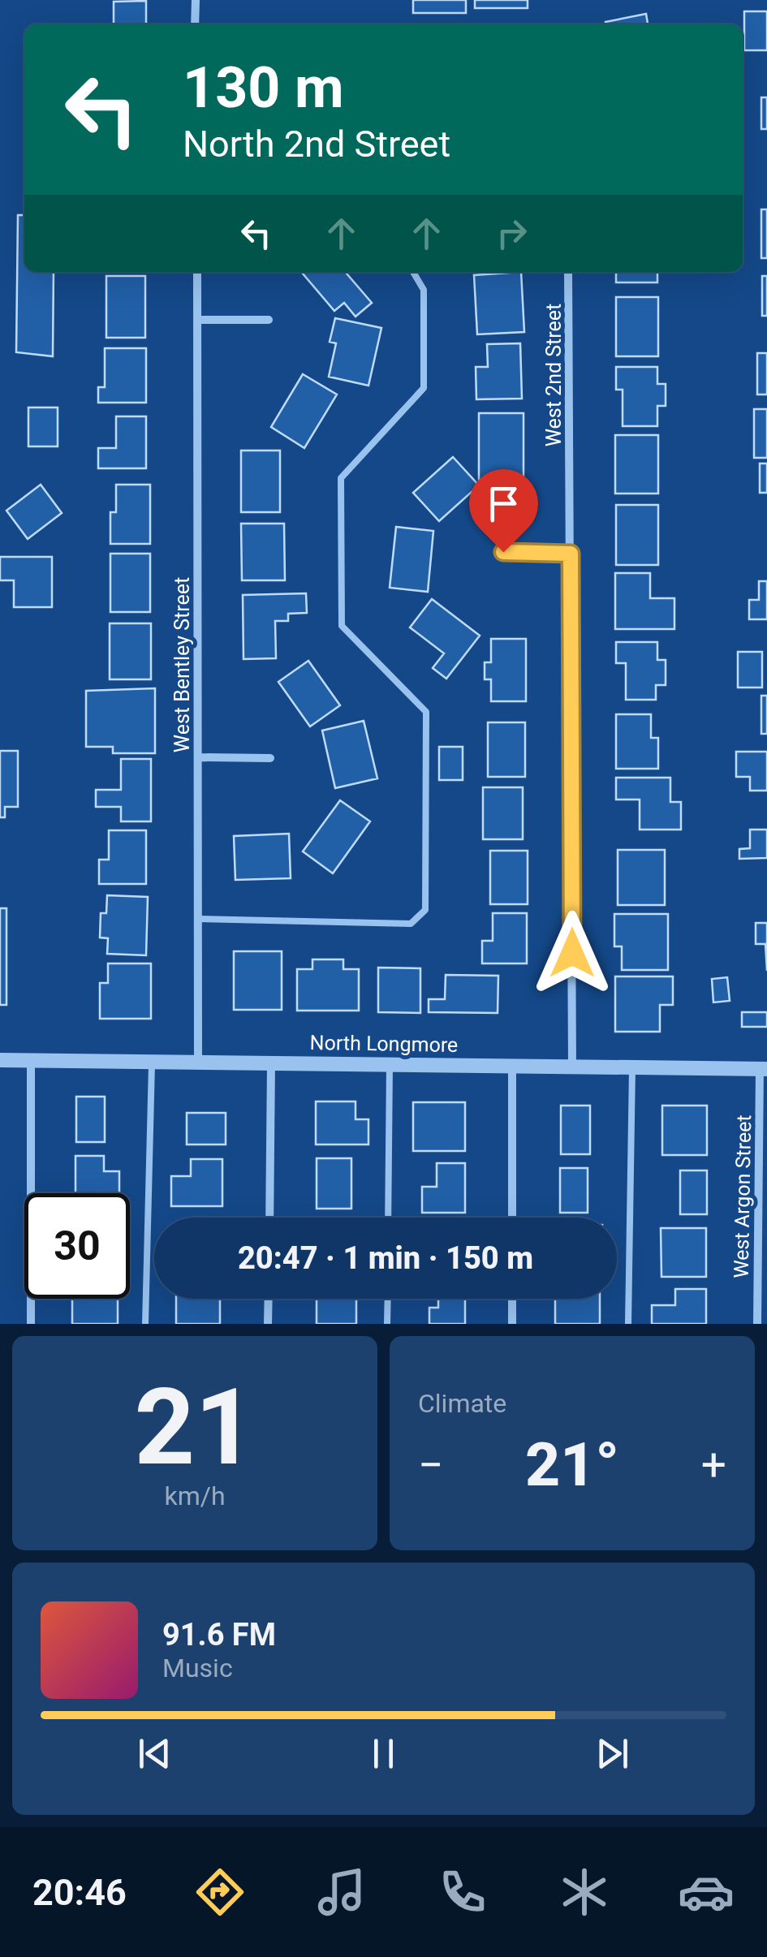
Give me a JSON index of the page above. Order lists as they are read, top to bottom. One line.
{"streets":{"street":["West 2nd Street","West Bentley Street","North Longmore","West Argon Street"]},"crossings":[["West 2nd Street","North Longmore"],["West Bentley Street","North Longmore"],["North Longmore","West Argon Street"]],"page":{"turn":["130 m","North 2nd Street"],"limit":"30","trip":"20:47 · 1 min · 150 m","tile":[["21","km/h"],"Climate"],"heat":["−","21°","+"],"song":["91.6 FM","Music"],"tabs":"20:46"}}
